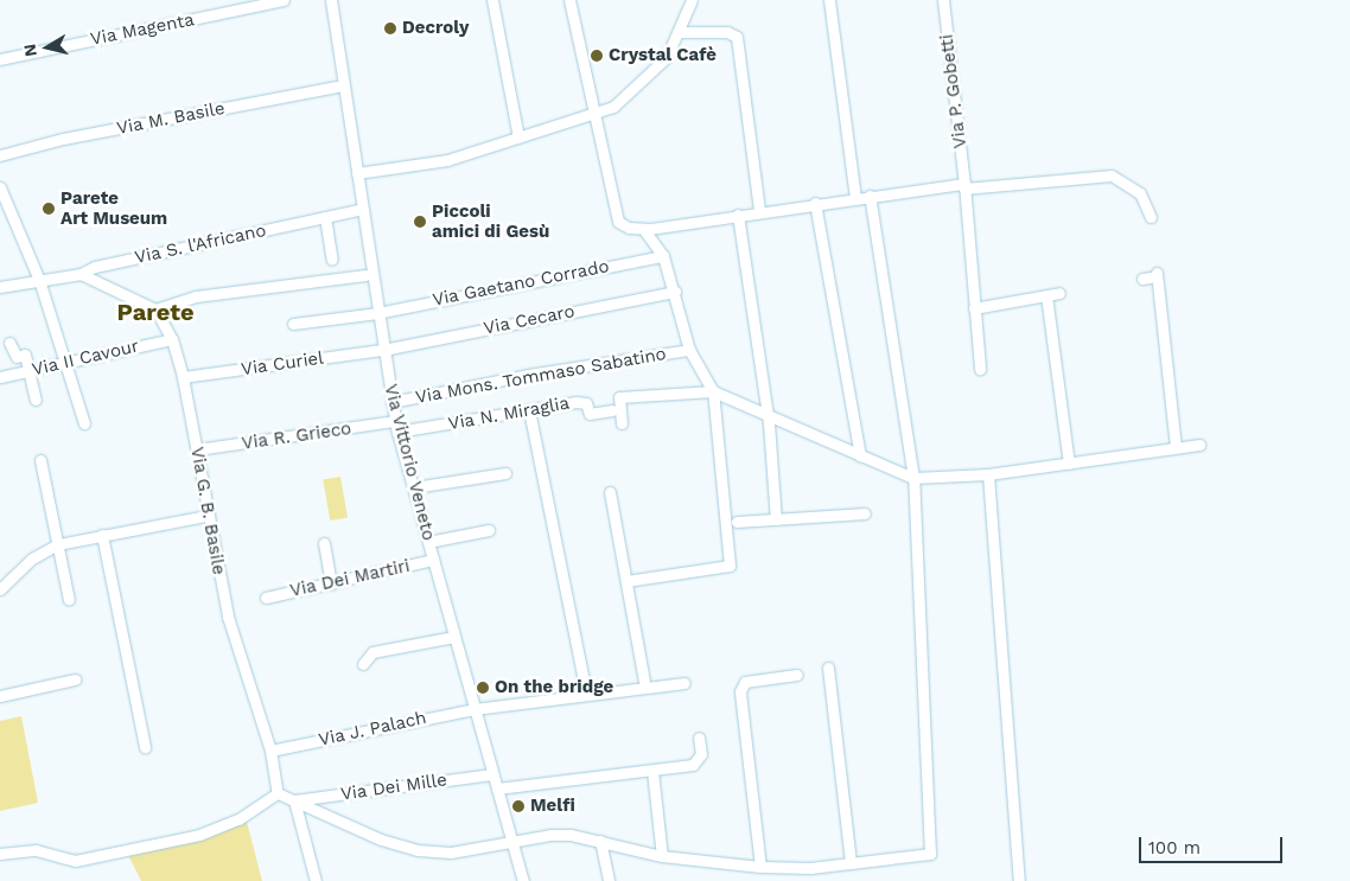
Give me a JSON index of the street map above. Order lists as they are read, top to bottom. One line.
{"streets":{"street":["Via Magenta","Via P. Gobetti","Via M. Basile","Via S. l'Africano","Via Gaetano Corrado","Via Cecaro","Via II Cavour","Via Curiel","Via Mons. Tommaso Sabatino","Via N. Miraglia","Via R. Grieco","Via Vittorio Veneto","Via G. B. Basile","Via Dei Martiri","Via J. Palach","Via Dei Mille"]},"crossings":[["Via M. Basile","Via Vittorio Veneto"],["Via S. l'Africano","Via Vittorio Veneto"],["Via Gaetano Corrado","Via Vittorio Veneto"],["Via Cecaro","Via Curiel"],["Via Cecaro","Via Vittorio Veneto"],["Via II Cavour","Via G. B. Basile"],["Via Curiel","Via Vittorio Veneto"],["Via Curiel","Via G. B. Basile"],["Via Mons. Tommaso Sabatino","Via Vittorio Veneto"],["Via N. Miraglia","Via R. Grieco"],["Via N. Miraglia","Via Vittorio Veneto"],["Via R. Grieco","Via Vittorio Veneto"],["Via R. Grieco","Via G. B. Basile"],["Via Vittorio Veneto","Via Dei Martiri"],["Via Vittorio Veneto","Via J. Palach"],["Via Vittorio Veneto","Via Dei Mille"],["Via G. B. Basile","Via J. Palach"]],"districts":["Parete"],"places":["Decroly","Crystal Cafè","Parete Art Museum","Piccoli amici di Gesù","On the bridge","Melfi"],"scale_bar":"100 m","north":"left"}
